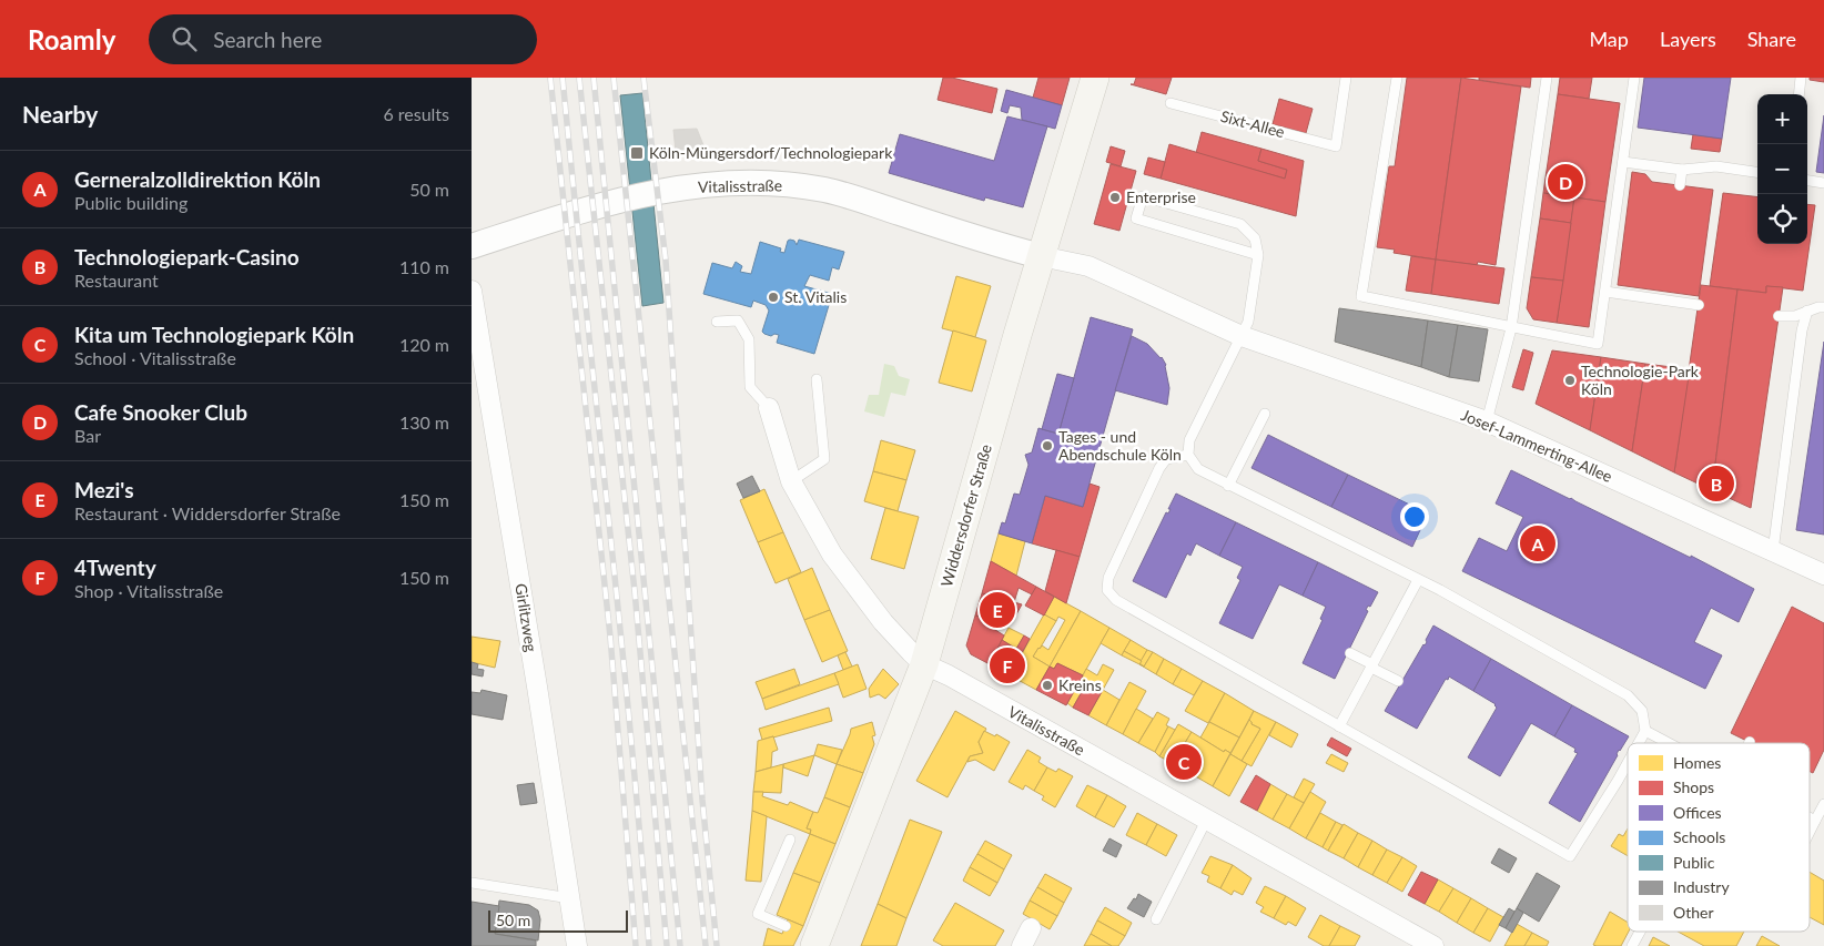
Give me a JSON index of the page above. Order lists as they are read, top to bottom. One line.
{"streets":{"main road":["Widdersdorfer Straße"],"street":["Vitalisstraße","Josef-Lammerting-Allee","Girlitzweg"],"lane":["Sixt-Allee"]},"crossings":[["Vitalisstraße","Josef-Lammerting-Allee"],["Vitalisstraße","Widdersdorfer Straße"],["Josef-Lammerting-Allee","Widdersdorfer Straße"]],"places":{"transit":["Köln-Müngersdorf/Technologiepark"],"other":["Enterprise","St. Vitalis","Technologie-Park Köln","Tages - und Abendschule Köln","Kreins"]},"legend":["Homes","Shops","Offices","Schools","Public","Industry","Other"],"scale_bar":"50 m","page":{"header":"Roamly","search":"Search here","nav":["Map","Layers","Share"],"heading":["Nearby","6 results"],"map_buttons":["+","−"],"list":[{"mark":"A","name":"Gerneralzolldirektion Köln","note":"Public building","value":"50 m"},{"mark":"B","name":"Technologiepark-Casino","note":"Restaurant","value":"110 m"},{"mark":"C","name":"Kita um Technologiepark Köln","note":"School · Vitalisstraße","value":"120 m"},{"mark":"D","name":"Cafe Snooker Club","note":"Bar","value":"130 m"},{"mark":"E","name":"Mezi's","note":"Restaurant · Widdersdorfer Straße","value":"150 m"},{"mark":"F","name":"4Twenty","note":"Shop · Vitalisstraße","value":"150 m"}],"pins":["D","B","A","E","F","C"],"scale":"50 m"}}
